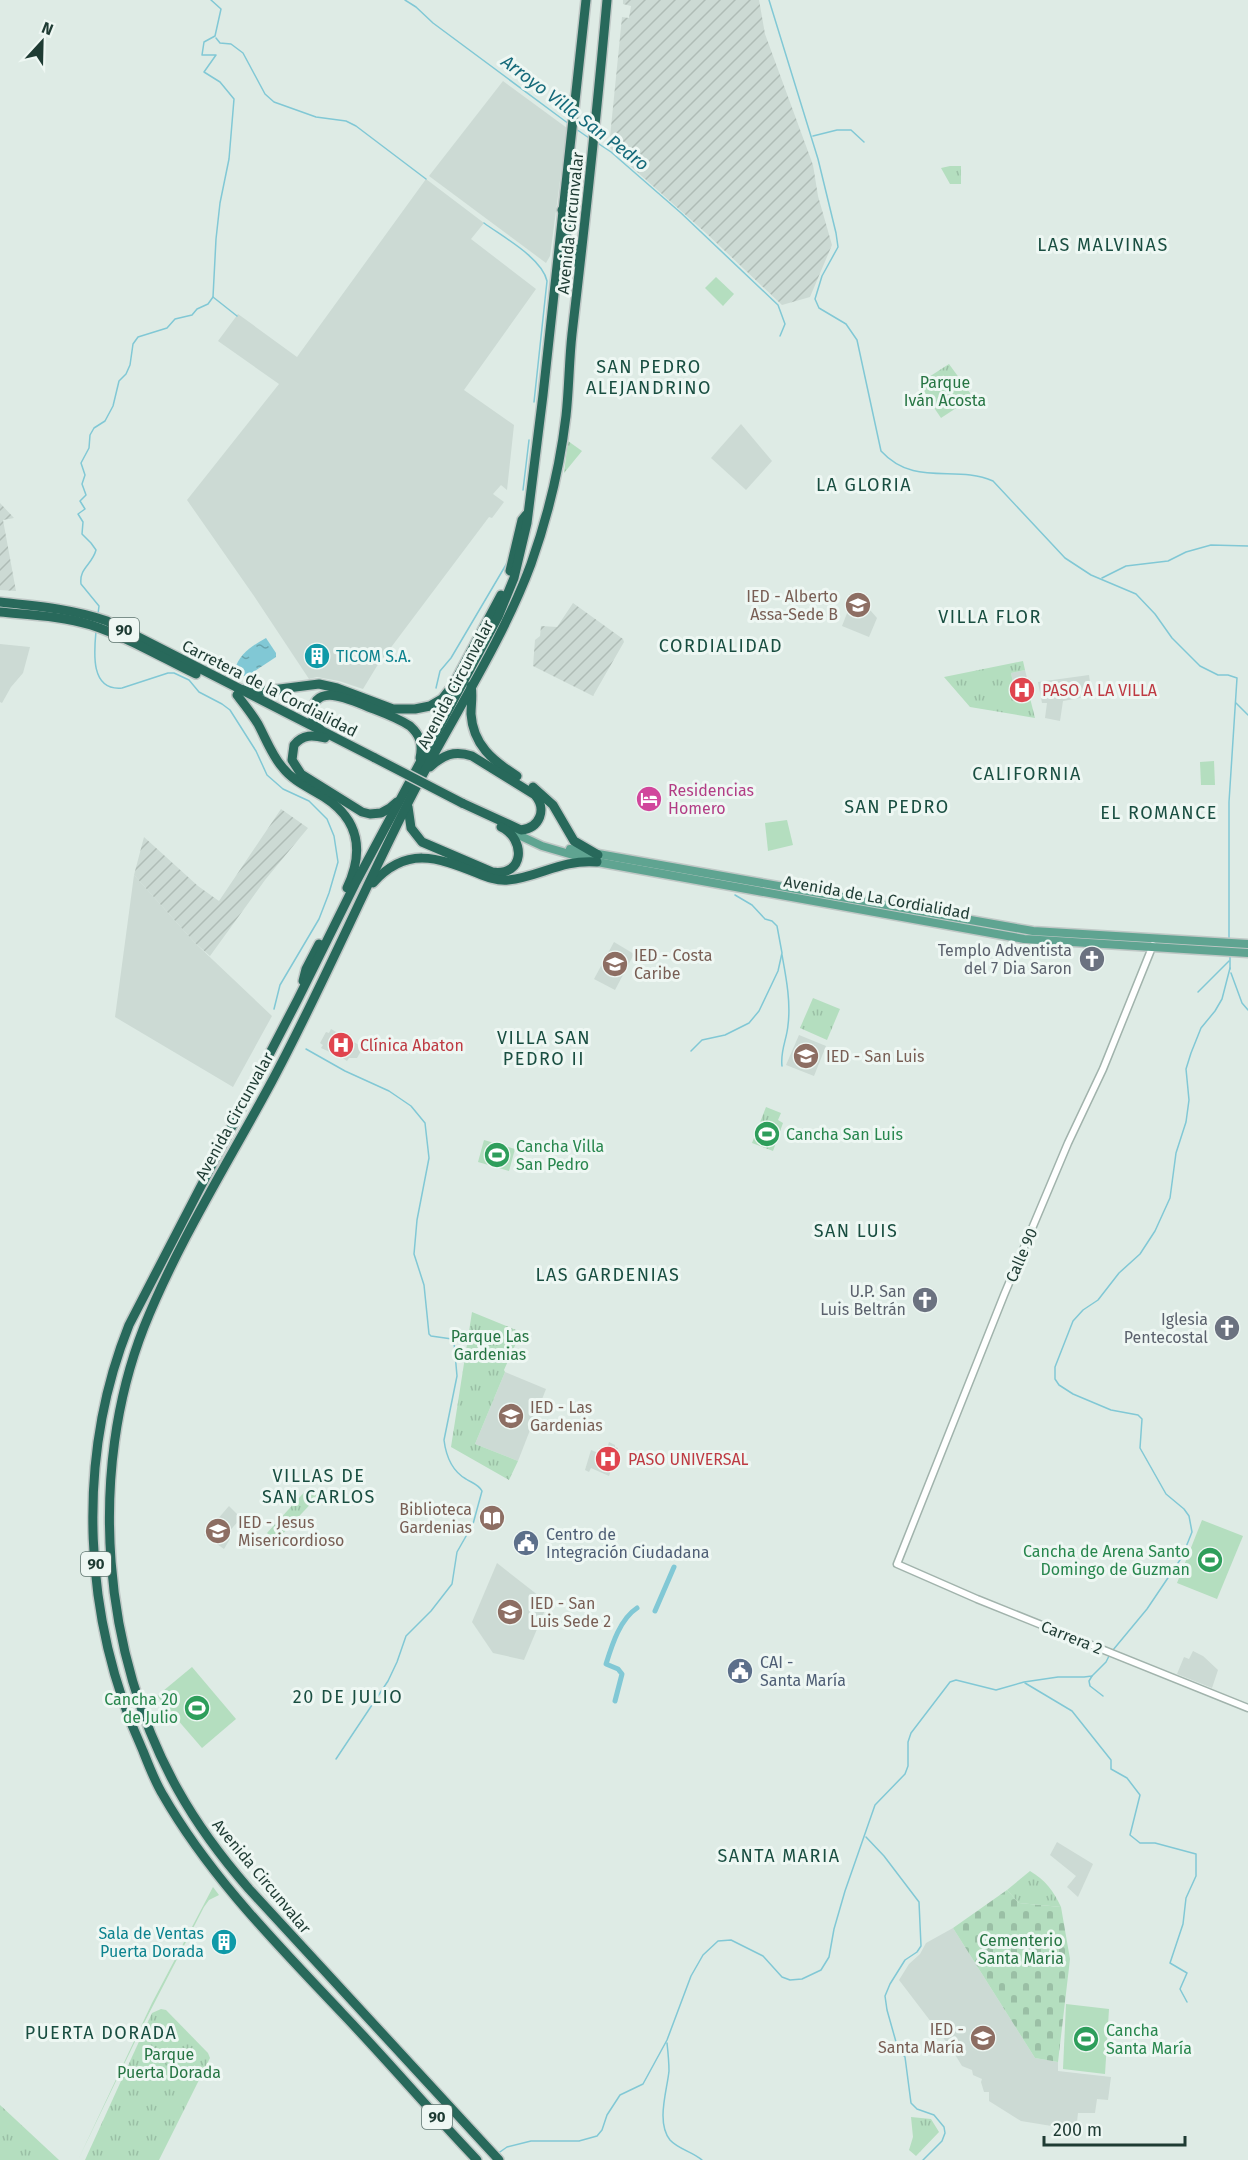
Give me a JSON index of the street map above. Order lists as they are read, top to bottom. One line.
{"streets":{"highway":["Avenida Circunvalar","90","Carretera de la Cordialidad"],"main road":["Avenida de La Cordialidad"],"street":["Calle 90","Carrera 2"]},"crossings":[["Carretera de la Cordialidad","Avenida de La Cordialidad"],["Avenida de La Cordialidad","Calle 90"],["Calle 90","Carrera 2"]],"districts":["LAS MALVINAS","SAN PEDRO ALEJANDRINO","LA GLORIA","VILLA FLOR","CORDIALIDAD","CALIFORNIA","SAN PEDRO","EL ROMANCE","VILLA SAN PEDRO II","SAN LUIS","LAS GARDENIAS","VILLAS DE SAN CARLOS","20 DE JULIO","SANTA MARIA","PUERTA DORADA"],"water":["Arroyo Villa San Pedro"],"parks":["Parque Iván Acosta","Parque Las Gardenias","Cementerio Santa Maria","Parque Puerta Dorada"],"places":{"school or university":["IED - Alberto Assa-Sede B","IED - Costa Caribe","IED - San Luis","IED - Las Gardenias","IED - Jesus Misericordioso","IED - San Luis Sede 2","IED - Santa María"],"building":["TICOM S.A.","Sala de Ventas Puerta Dorada"],"hospital":["PASO A LA VILLA","Clínica Abaton","PASO UNIVERSAL"],"hotel":["Residencias Homero"],"church":["Templo Adventista del 7 Dia Saron","U.P. San Luis Beltrán","Iglesia Pentecostal"],"sports":["Cancha San Luis","Cancha Villa San Pedro","Cancha de Arena Santo Domingo de Guzman","Cancha 20 de Julio","Cancha Santa María"],"library":["Biblioteca Gardenias"],"public building":["Centro de Integración Ciudadana","CAI - Santa María"]},"scale_bar":"200 m","north":"top"}
